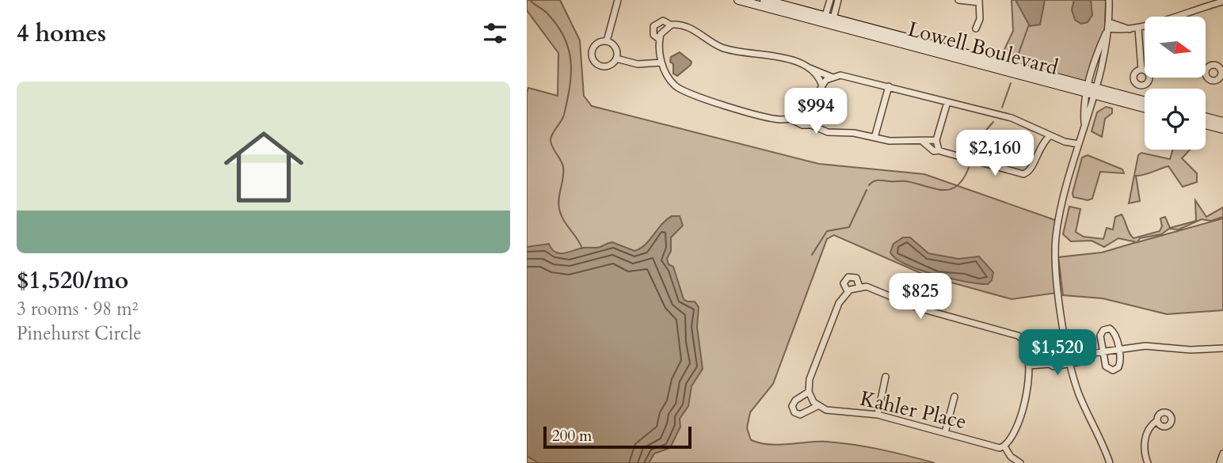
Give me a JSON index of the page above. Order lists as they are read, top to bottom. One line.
{"streets":{"main road":["Lowell Boulevard"],"street":["Kahler Place"]},"scale_bar":"200 m","north":"right","page":{"heading":"4 homes","list":[{"name":"$1,520/mo","note":"3 rooms · 98 m² · Pinehurst Circle"}],"price":["$994","$2,160","$825","$1,520"],"scale":"200 m"}}
